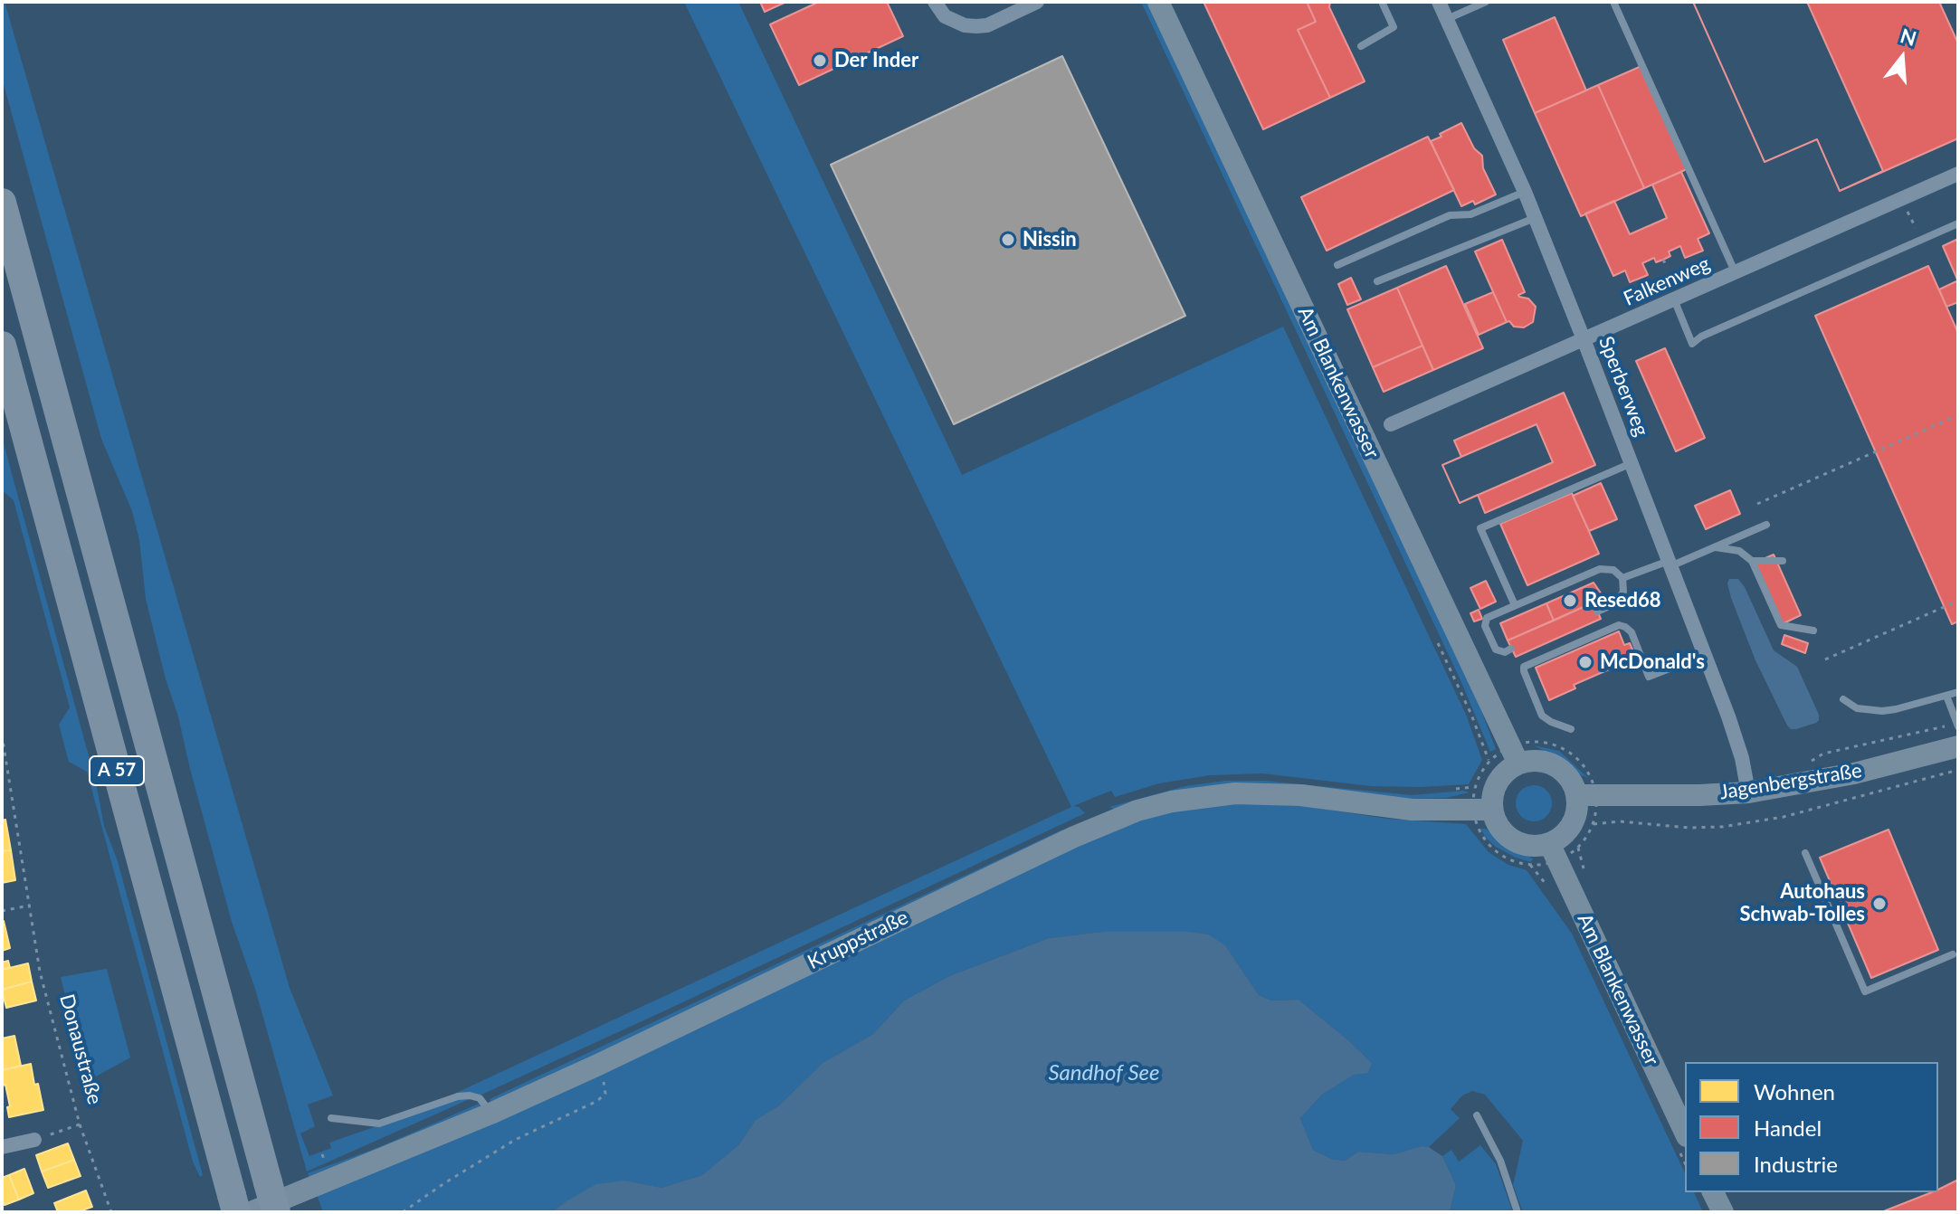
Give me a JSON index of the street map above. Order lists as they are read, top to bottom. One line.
{"streets":{"highway":["A 57"],"street":["Falkenweg","Am Blankenwasser","Sperberweg","Jagenbergstraße","Kruppstraße"],"path":["Donaustraße"]},"crossings":[["Falkenweg","Sperberweg"],["Sperberweg","Jagenbergstraße"],["A 57","Kruppstraße"]],"water":["Sandhof See"],"places":["Der Inder","Nissin","Resed68","McDonald's","Autohaus Schwab-Tolles"],"legend":["Wohnen","Handel","Industrie"],"north":"top"}
